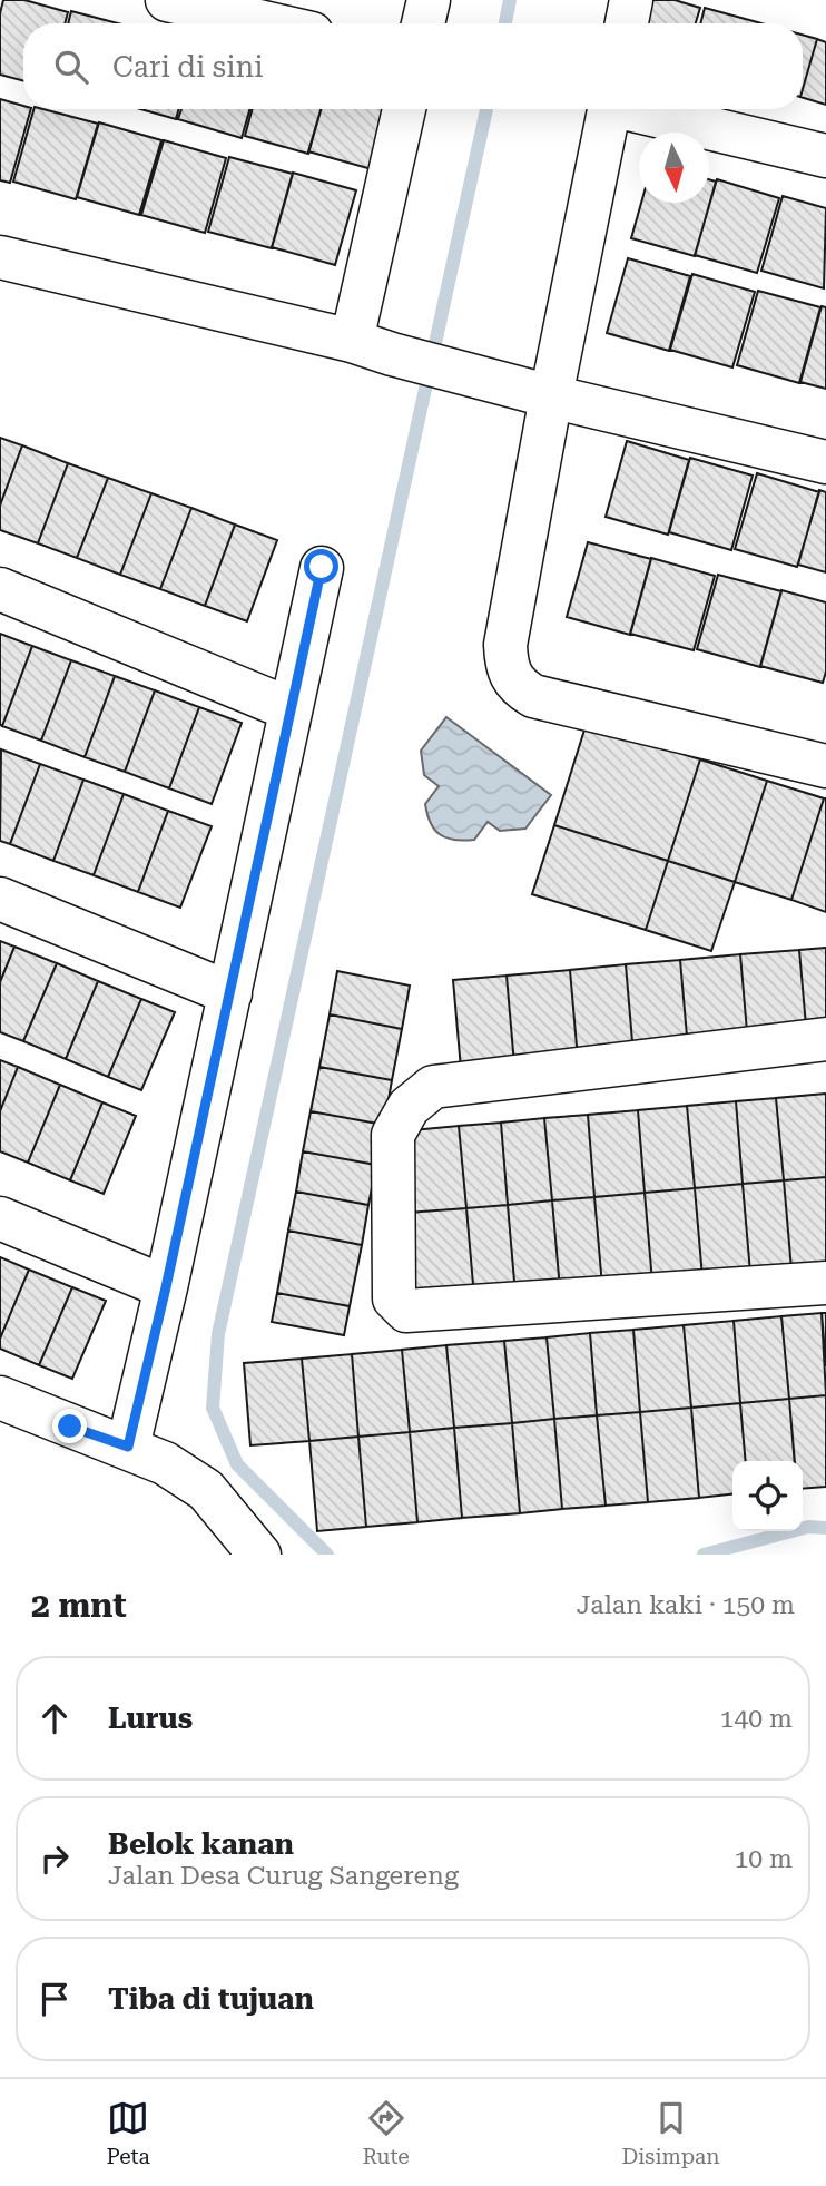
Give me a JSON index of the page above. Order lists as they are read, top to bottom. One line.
{"north":"bottom","page":{"search":"Cari di sini","heading":["2 mnt","Jalan kaki · 150 m"],"list":[["Lurus","140 m"],["Belok kanan","Jalan Desa Curug Sangereng","10 m"],"Tiba di tujuan"],"nav":["Peta","Rute","Disimpan"]}}
